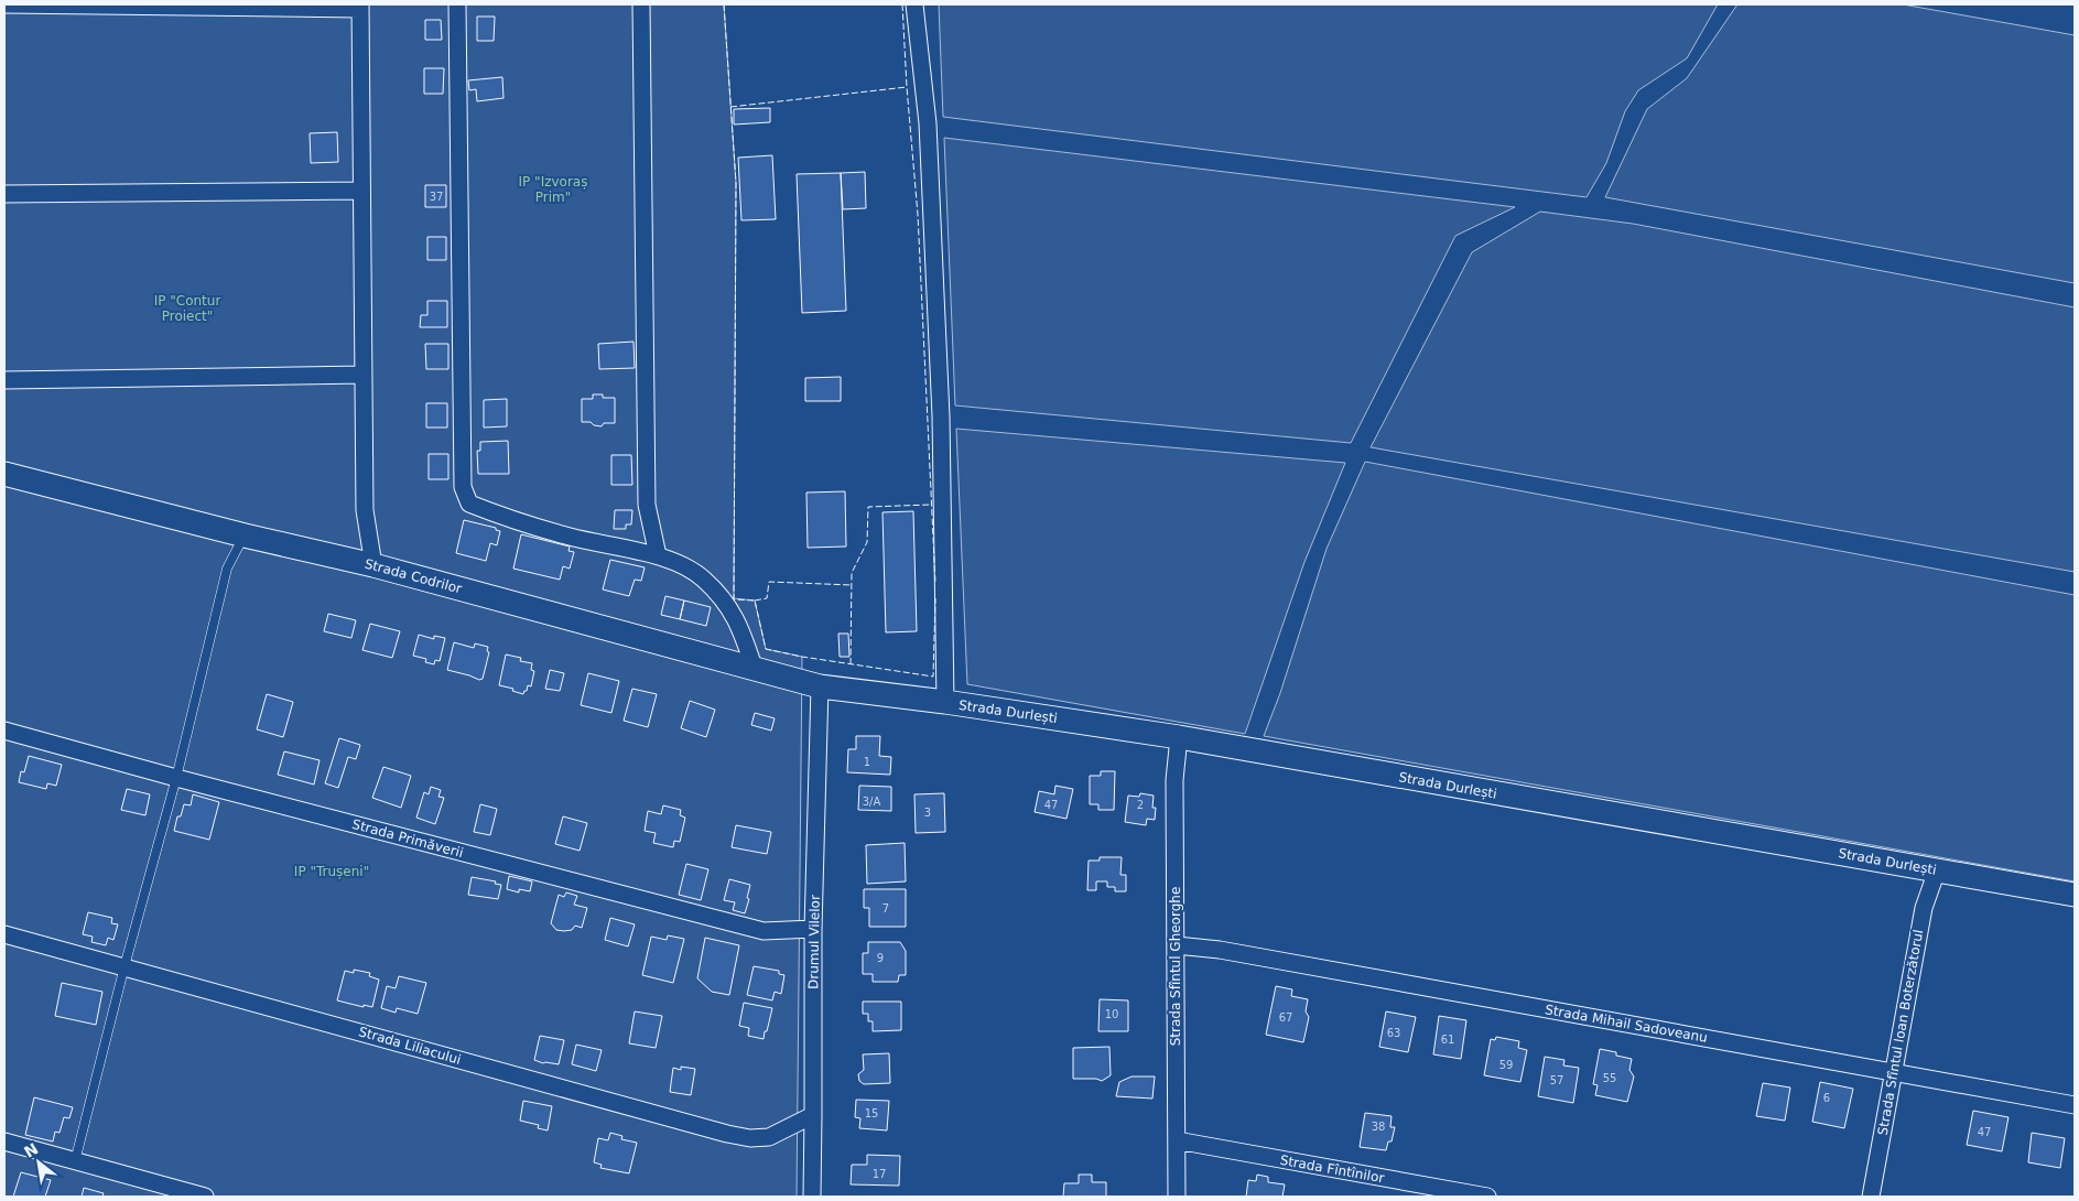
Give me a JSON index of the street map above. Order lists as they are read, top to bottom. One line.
{"streets":{"street":["Strada Codrilor","Strada Durlești","Strada Primăverii","Drumul Vilelor","Strada Sfîntul Gheorghe","Strada Mihail Sadoveanu","Strada Sfîntul Ioan Boterzătorul","Strada Liliacului","Strada Fîntînilor"]},"crossings":[["Strada Codrilor","Strada Durlești"],["Strada Codrilor","Drumul Vilelor"],["Strada Durlești","Drumul Vilelor"],["Strada Durlești","Strada Sfîntul Gheorghe"],["Strada Durlești","Strada Sfîntul Ioan Boterzătorul"],["Strada Primăverii","Drumul Vilelor"],["Drumul Vilelor","Strada Liliacului"],["Strada Sfîntul Gheorghe","Strada Mihail Sadoveanu"],["Strada Sfîntul Gheorghe","Strada Fîntînilor"],["Strada Mihail Sadoveanu","Strada Sfîntul Ioan Boterzătorul"]],"parks":["IP \"Izvoraș Prim\"","IP \"Contur Proiect\"","IP \"Trușeni\""],"house_numbers":["37","1","3/A","47","2","3","7","9","10","67","63","61","59","55","57","6","15","38","47","17"],"north":"top left"}
